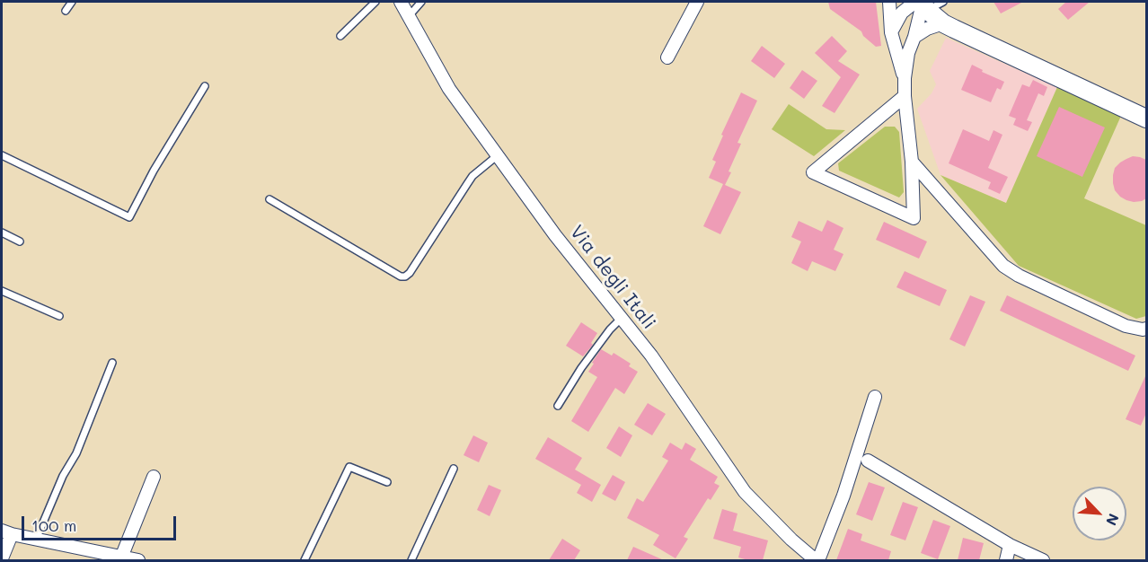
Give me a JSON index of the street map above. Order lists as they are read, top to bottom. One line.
{"streets":{"street":["Via degli Itali"]},"scale_bar":"100 m","north":"bottom right"}
